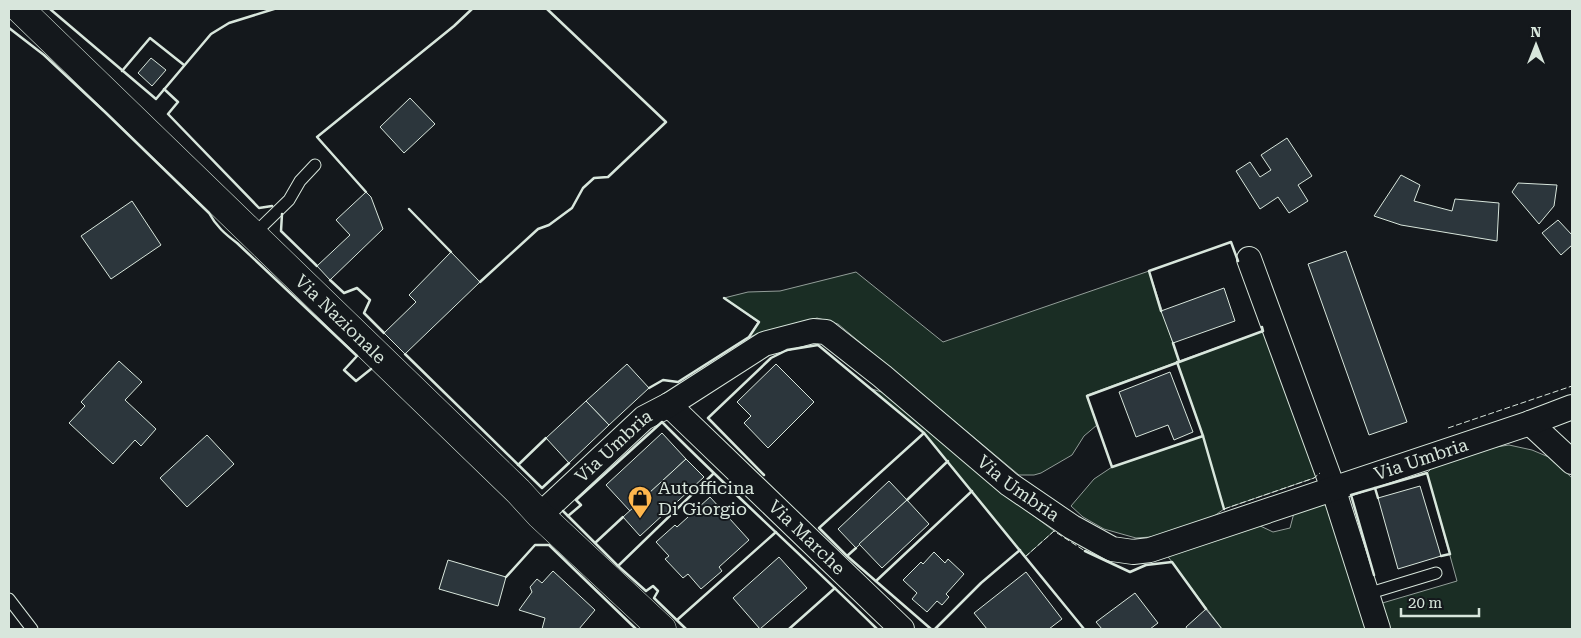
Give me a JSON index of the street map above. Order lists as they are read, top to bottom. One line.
{"streets":{"main road":["Via Nazionale"],"street":["Via Umbria","Via Marche"]},"crossings":[["Via Nazionale","Via Umbria"],["Via Umbria","Via Marche"]],"places":{"shop":["Autofficina Di Giorgio"]},"scale_bar":"20 m","north":"top"}
